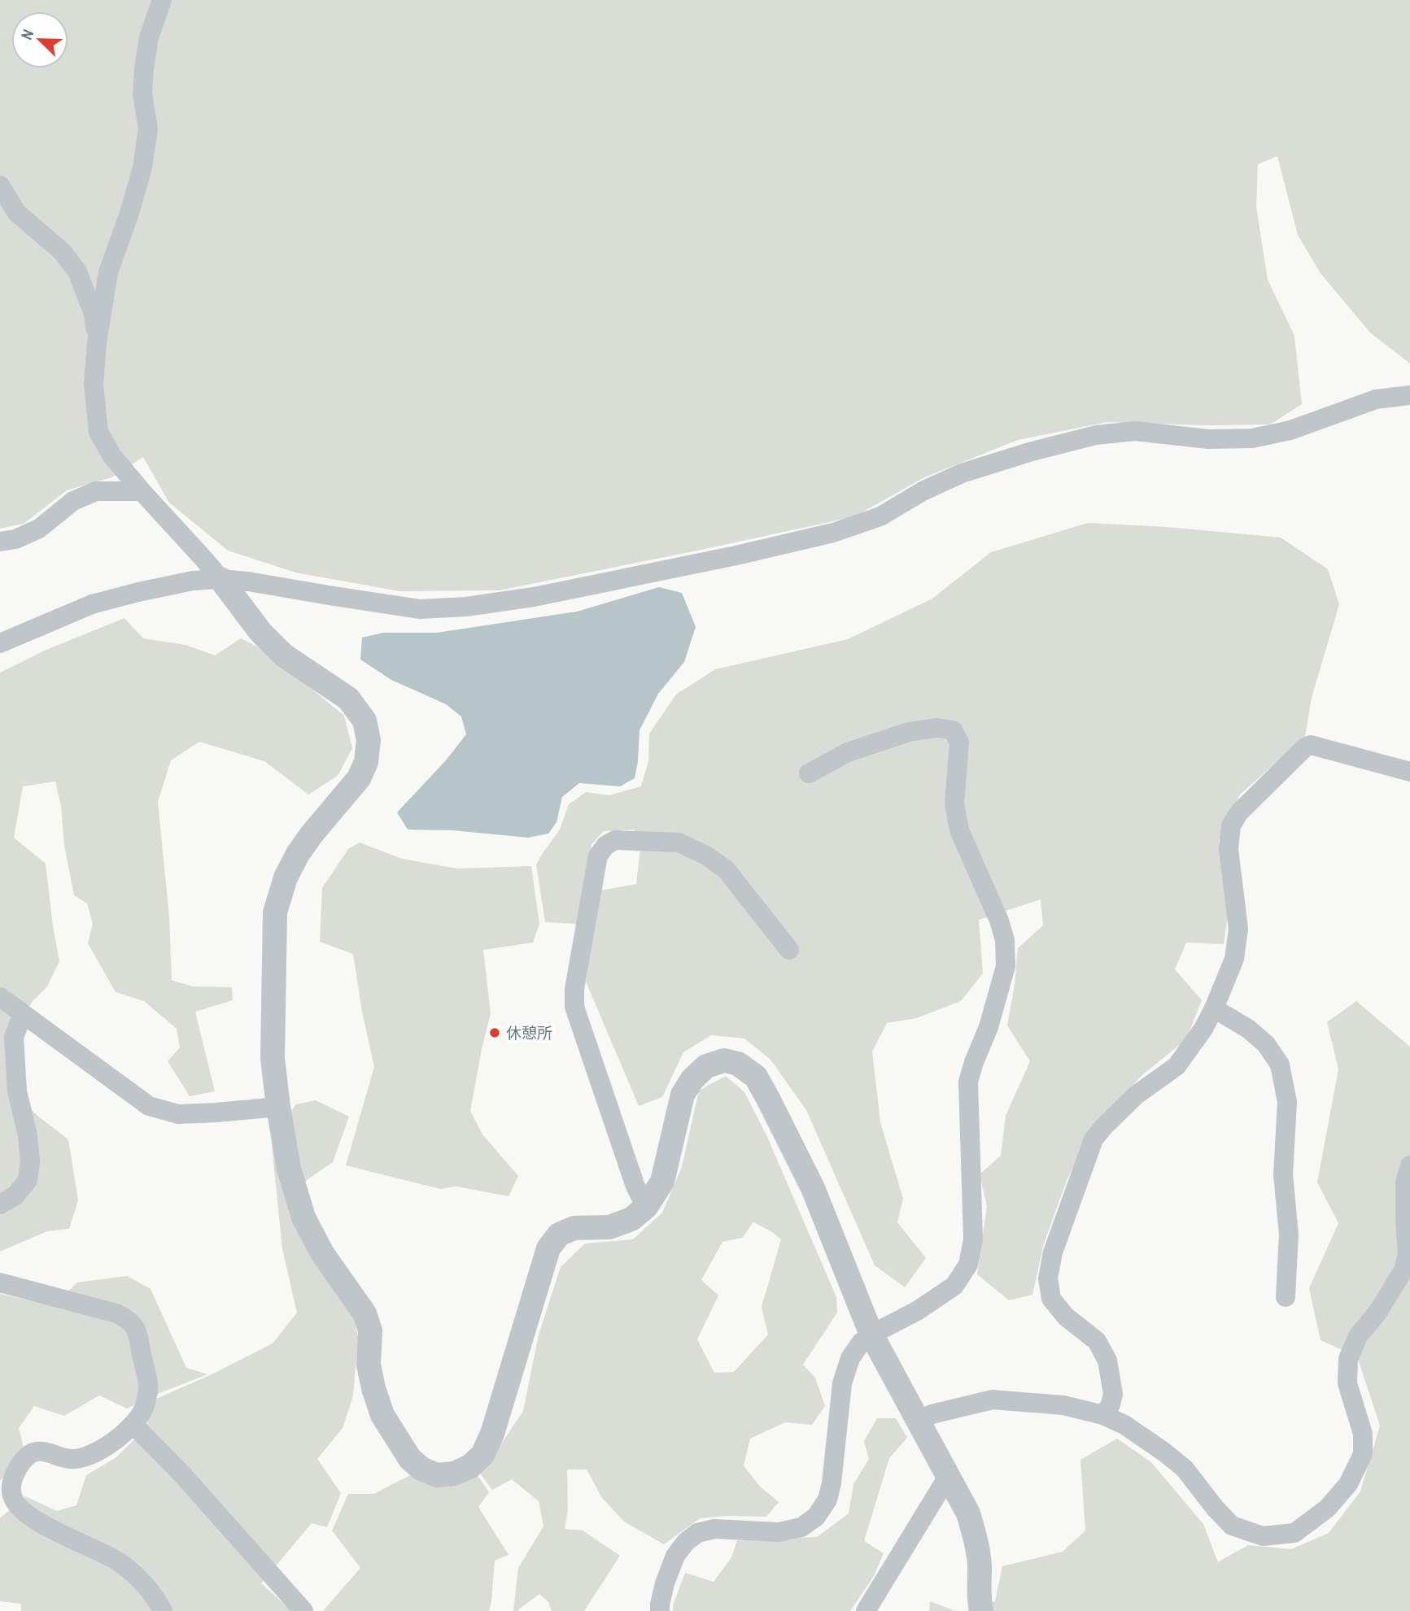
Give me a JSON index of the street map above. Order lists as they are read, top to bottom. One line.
{"places":["休憩所"],"north":"top left"}
